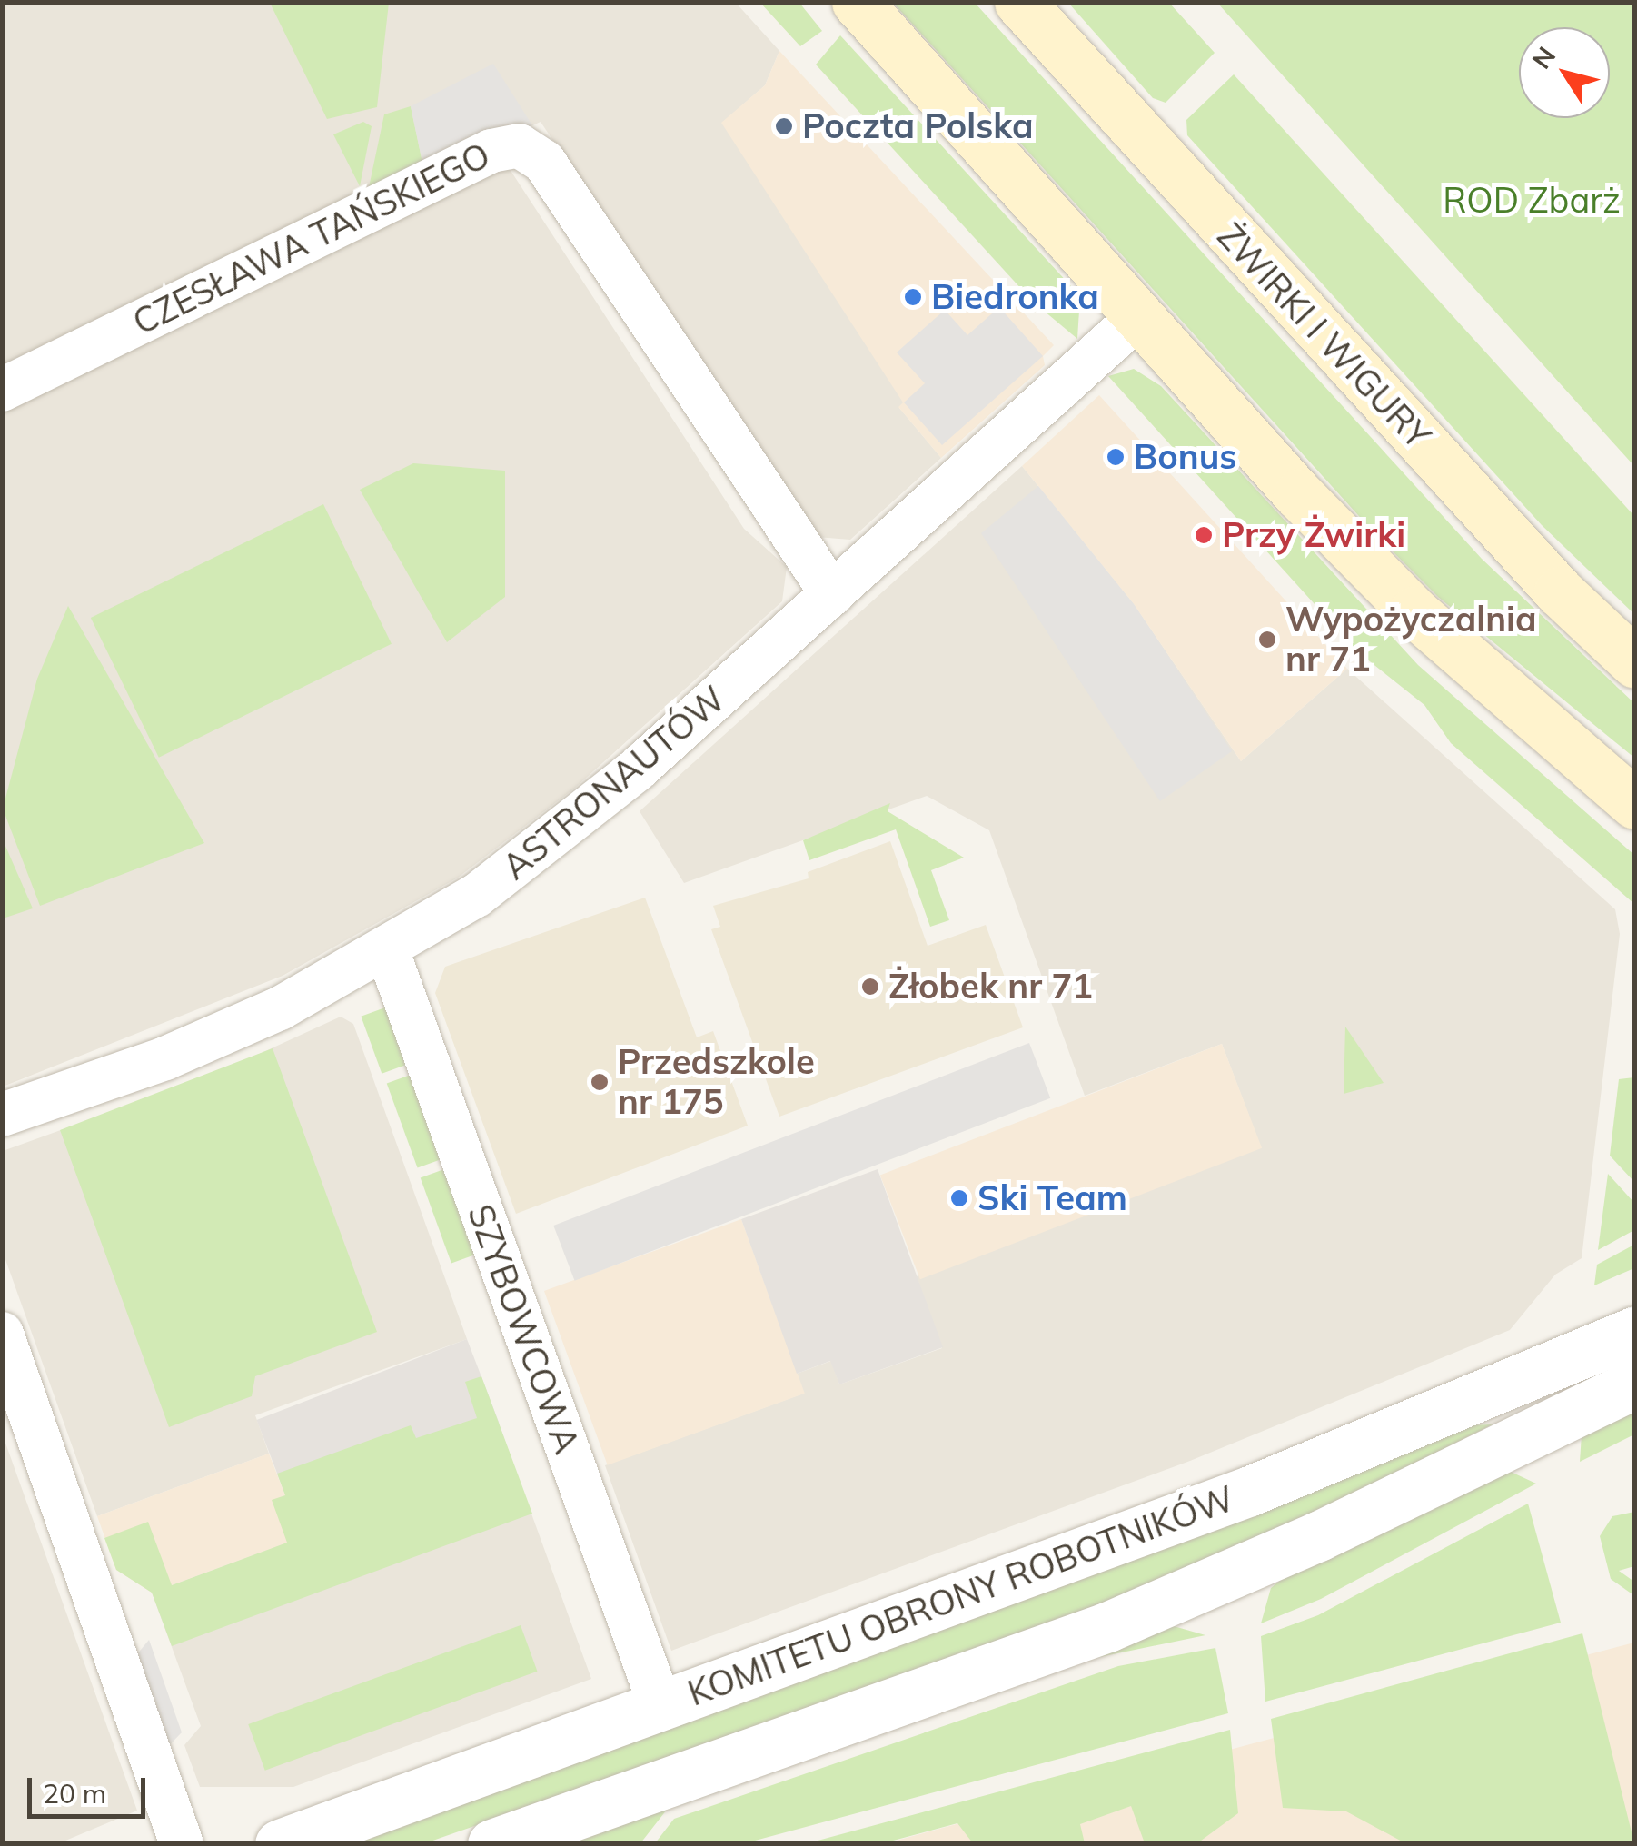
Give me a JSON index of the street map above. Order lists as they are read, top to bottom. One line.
{"streets":{"main road":["ŻWIRKI I WIGURY"],"street":["CZESŁAWA TAŃSKIEGO","ASTRONAUTÓW","SZYBOWCOWA","KOMITETU OBRONY ROBOTNIKÓW"]},"crossings":[["CZESŁAWA TAŃSKIEGO","ASTRONAUTÓW"],["ASTRONAUTÓW","SZYBOWCOWA"],["SZYBOWCOWA","KOMITETU OBRONY ROBOTNIKÓW"]],"parks":["ROD Zbarż"],"places":["Poczta Polska","Biedronka","Bonus","Przy Żwirki","Wypożyczalnia nr 71","Żłobek nr 71","Przedszkole nr 175","Ski Team"],"scale_bar":"20 m","north":"top left"}
